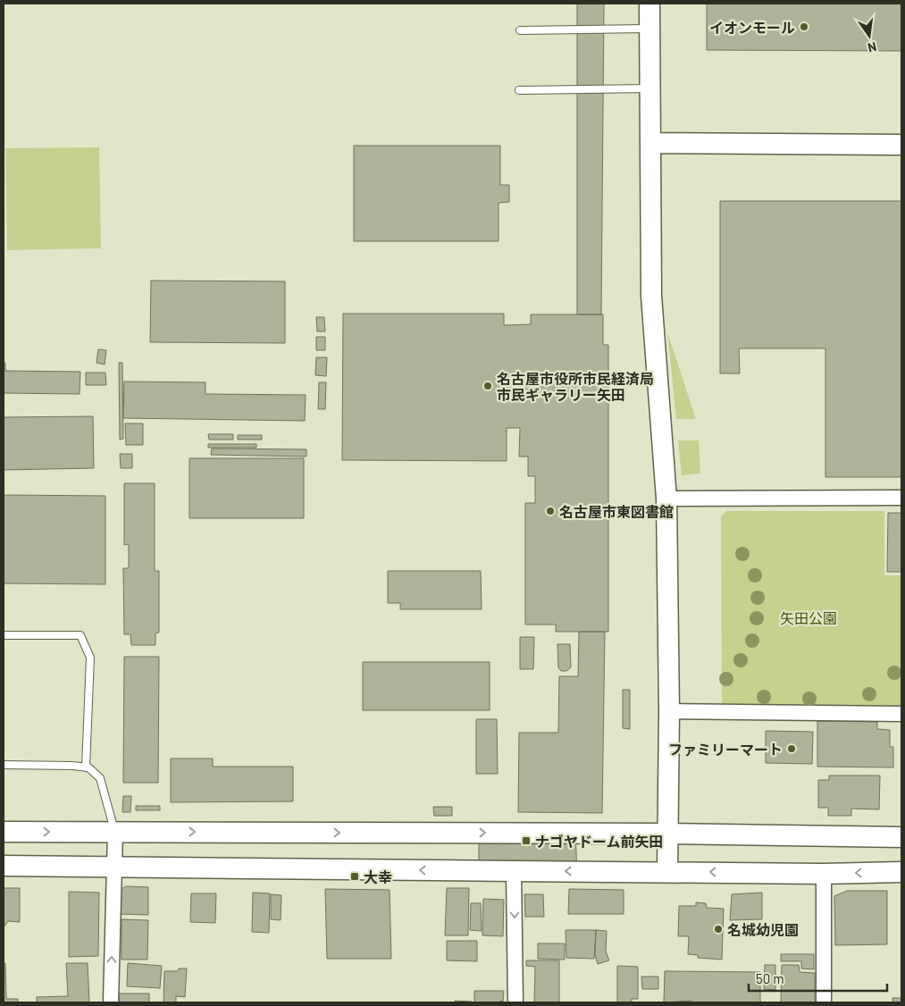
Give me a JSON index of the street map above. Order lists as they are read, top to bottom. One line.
{"parks":["矢田公園"],"places":{"other":["イオンモール","名古屋市役所市民経済局 市民ギャラリー矢田","名古屋市東図書館","ファミリーマート","名城幼児園"],"transit":["ナゴヤドーム前矢田","大幸"]},"scale_bar":"50 m","north":"bottom"}
